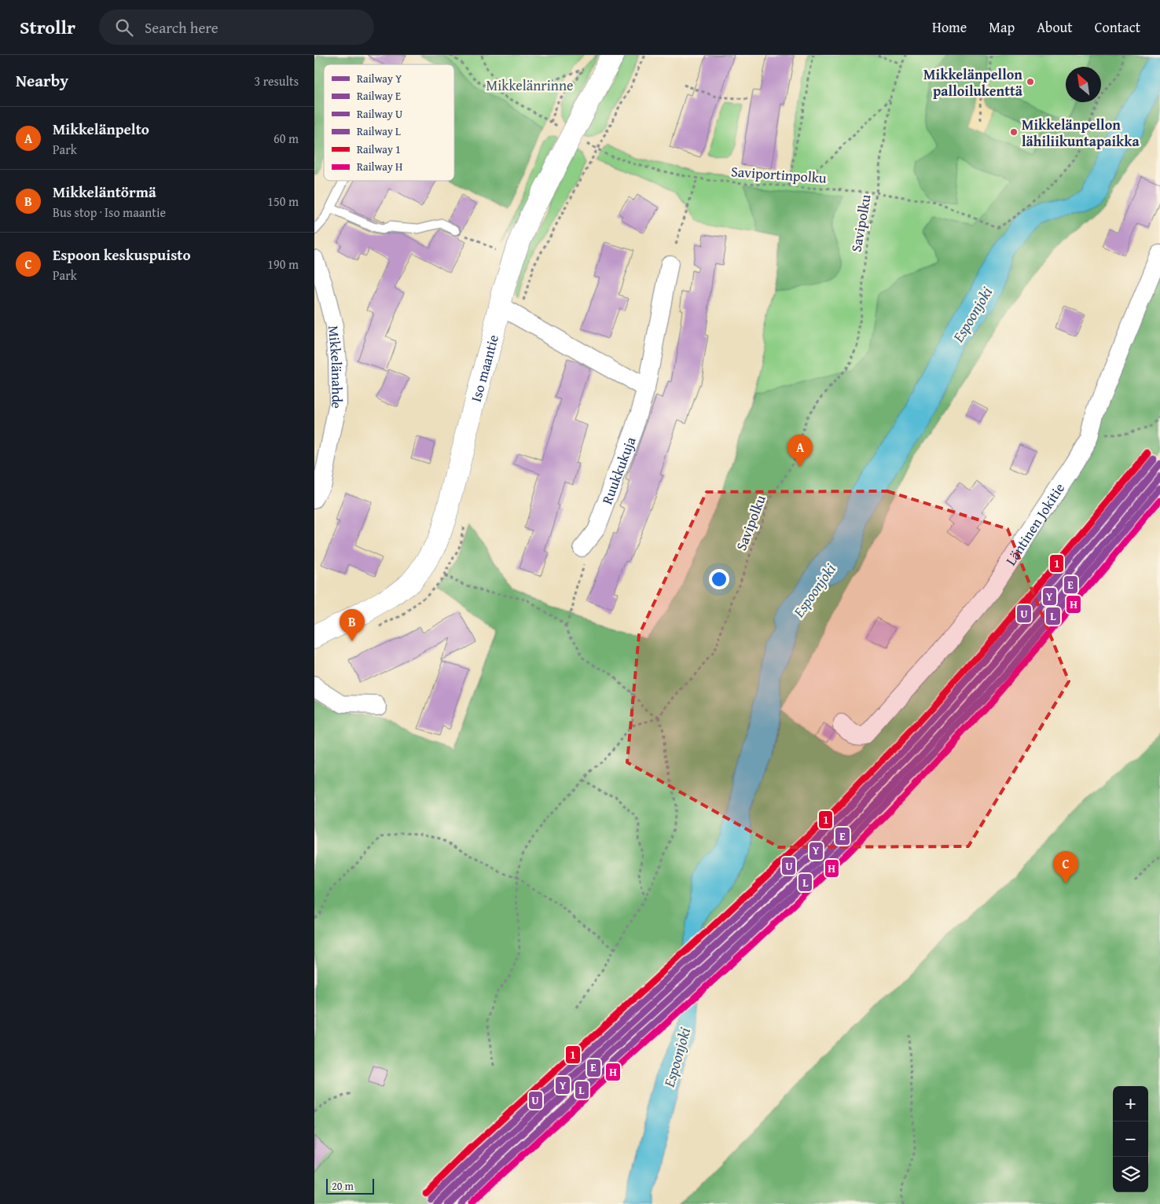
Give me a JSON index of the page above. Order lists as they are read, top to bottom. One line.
{"streets":{"main road":["Iso maantie"],"street":["Mikkelänahde","Ruukkukuja","Läntinen Jokitie"],"path":["Saviportinpolku","Savipolku"]},"crossings":[["Saviportinpolku","Savipolku"]],"water":["Espoonjoki"],"parks":["Mikkelänrinne"],"places":["Mikkelänpellon palloilukenttä","Mikkelänpellon lähiliikuntapaikka"],"lines":["rail line 1","rail line U","rail line Y","rail line E","rail line L","rail line H"],"legend":["Railway Y","Railway E","Railway U","Railway L","Railway 1","Railway H"],"scale_bar":"20 m","north":"top left","page":{"header":"Strollr","search":"Search here","nav":["Home","Map","About","Contact"],"heading":["Nearby","3 results"],"list":[{"mark":"A","name":"Mikkelänpelto","note":"Park","value":"60 m"},{"mark":"B","name":"Mikkeläntörmä","note":"Bus stop · Iso maantie","value":"150 m"},{"mark":"C","name":"Espoon keskuspuisto","note":"Park","value":"190 m"}],"pins":["A","B","C"],"map_buttons":["+","−"],"scale":"20 m"}}
